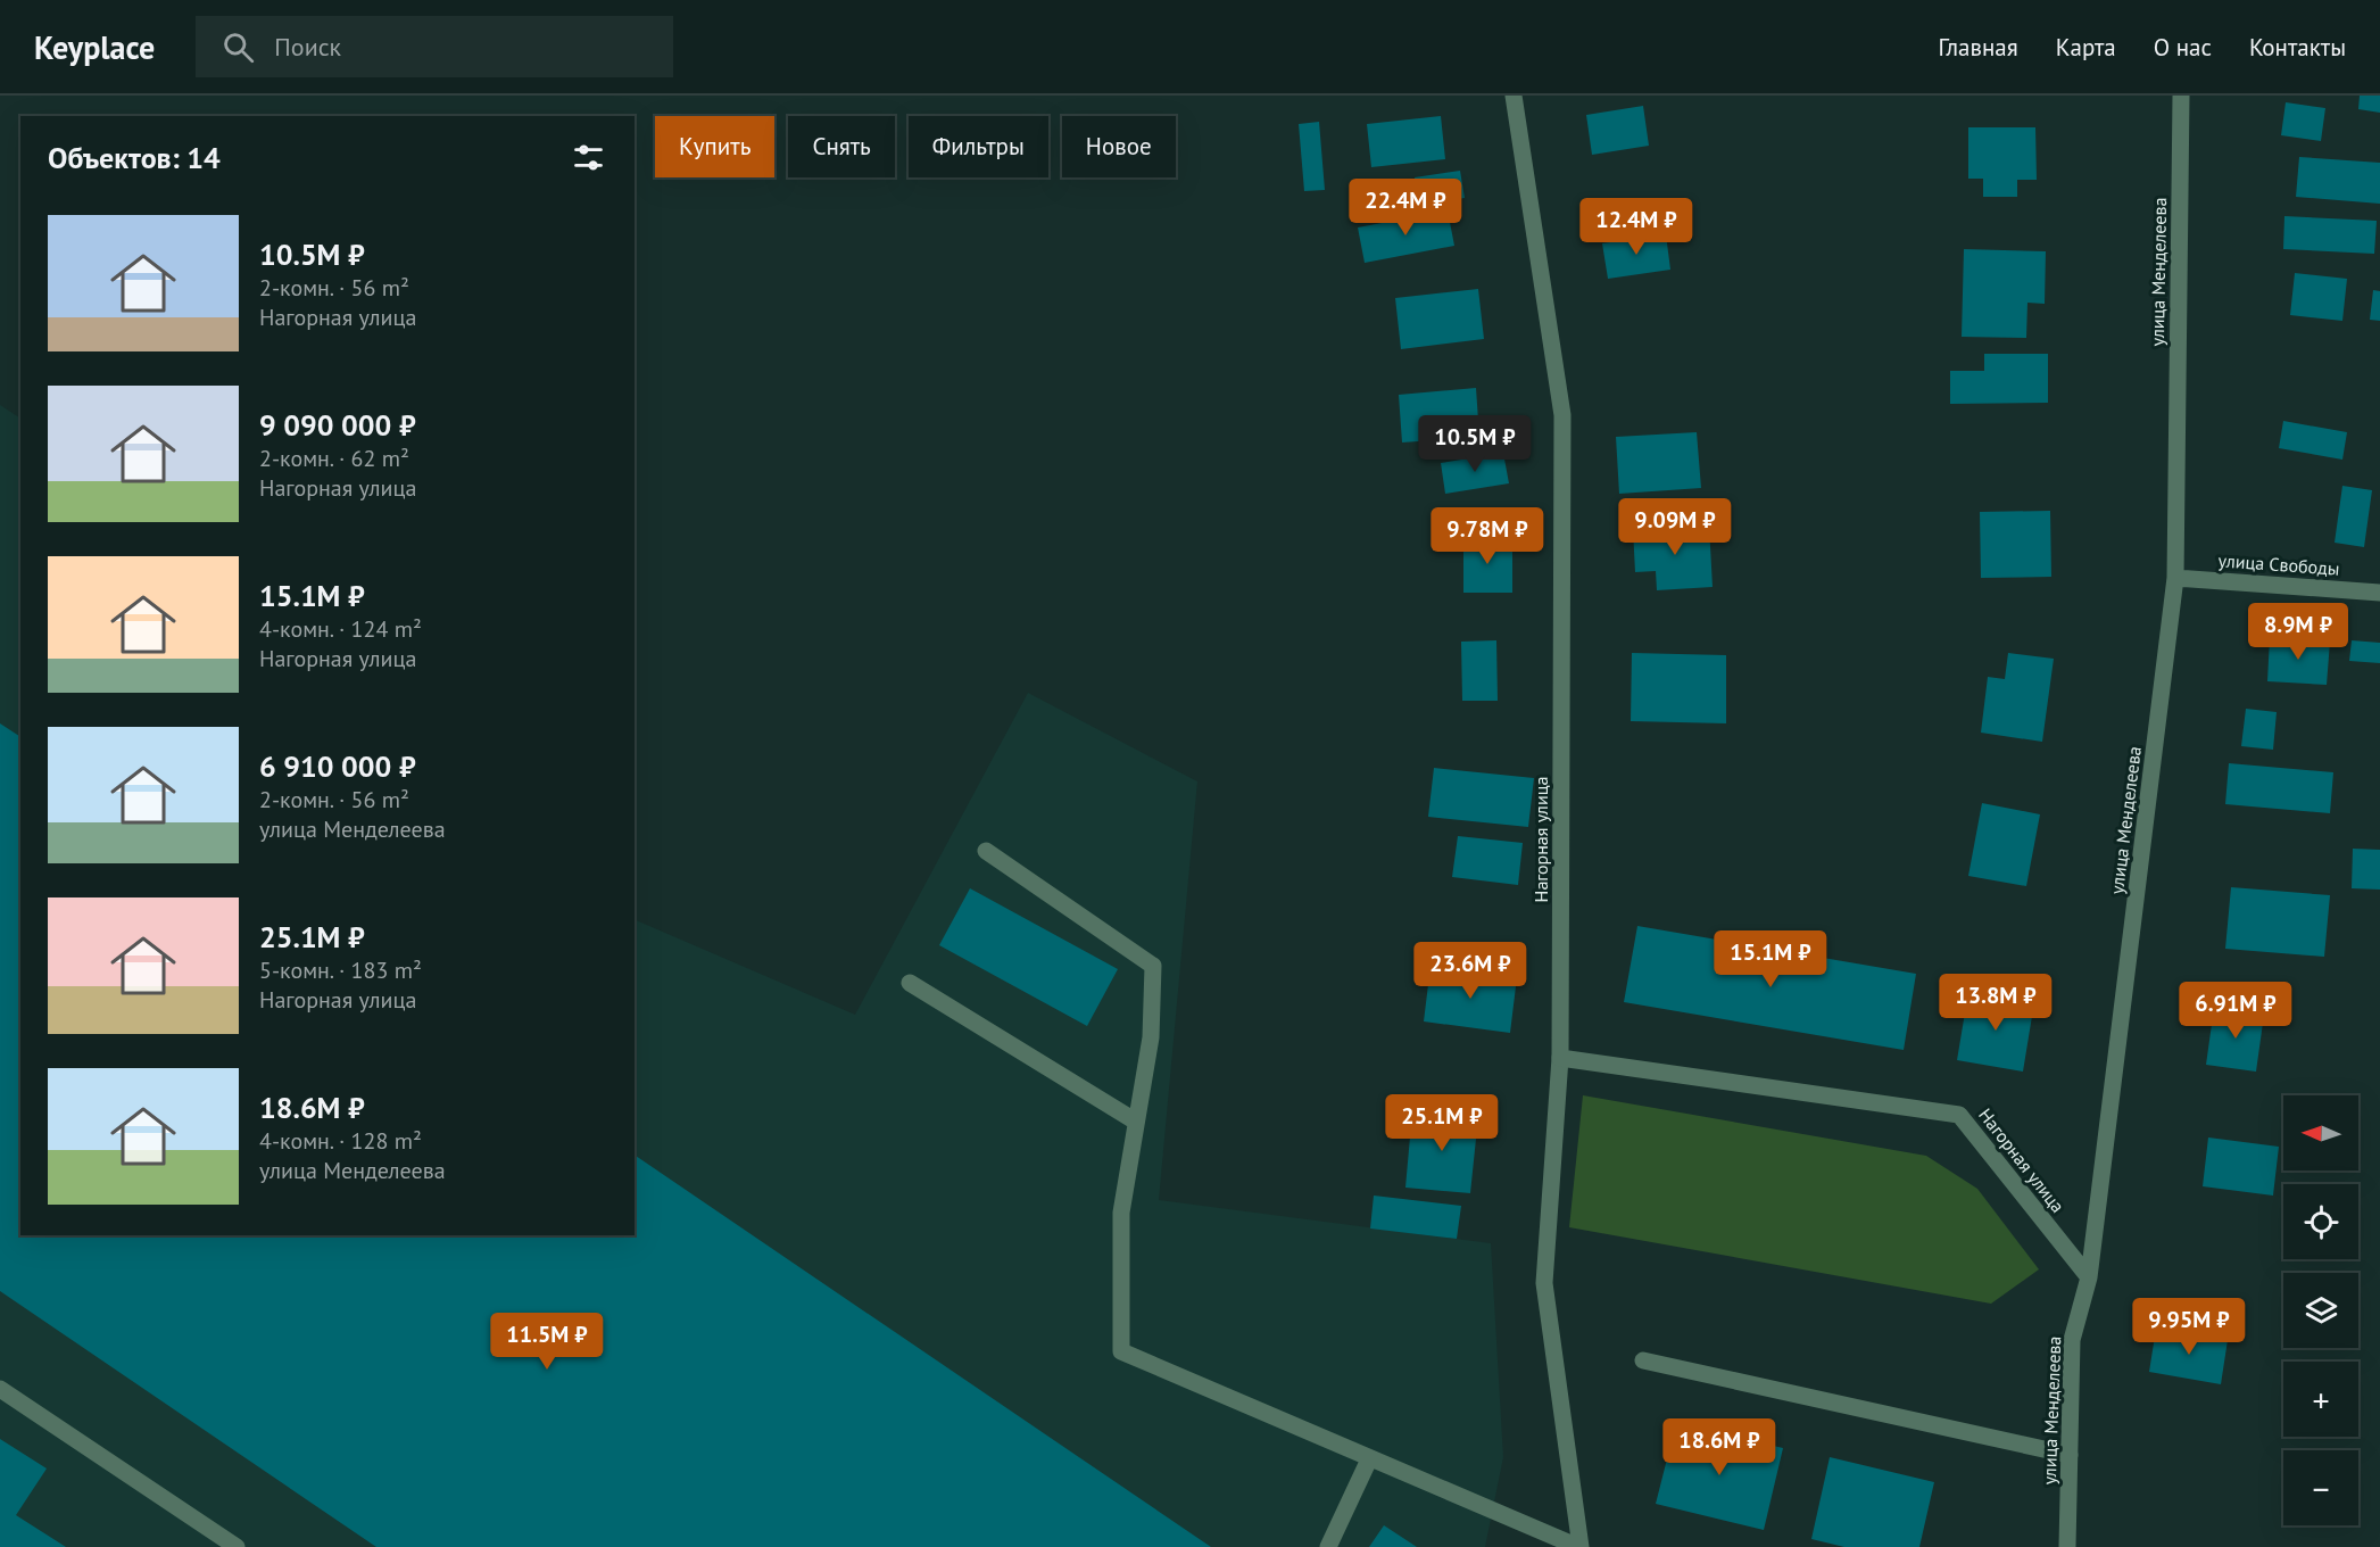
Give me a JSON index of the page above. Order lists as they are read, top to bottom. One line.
{"streets":{"street":["улица Менделеева","улица Свободы","Нагорная улица"]},"crossings":[["улица Менделеева","улица Свободы"],["улица Менделеева","Нагорная улица"]],"north":"left","page":{"header":"Keyplace","search":"Поиск","nav":["Главная","Карта","О нас","Контакты"],"chip":["Купить","Снять","Фильтры","Новое"],"heading":"Объектов: 14","price":["22.4M ₽","12.4M ₽","10.5M ₽","9.09M ₽","9.78M ₽","8.9M ₽","15.1M ₽","23.6M ₽","13.8M ₽","6.91M ₽","25.1M ₽","9.95M ₽","11.5M ₽","18.6M ₽"],"list":[{"name":"10.5M ₽","note":"2-комн. · 56 m² · Нагорная улица"},{"name":"9 090 000 ₽","note":"2-комн. · 62 m² · Нагорная улица"},{"name":"15.1M ₽","note":"4-комн. · 124 m² · Нагорная улица"},{"name":"6 910 000 ₽","note":"2-комн. · 56 m² · улица Менделеева"},{"name":"25.1M ₽","note":"5-комн. · 183 m² · Нагорная улица"},{"name":"18.6M ₽","note":"4-комн. · 128 m² · улица Менделеева"}],"map_buttons":["+","−"]}}
